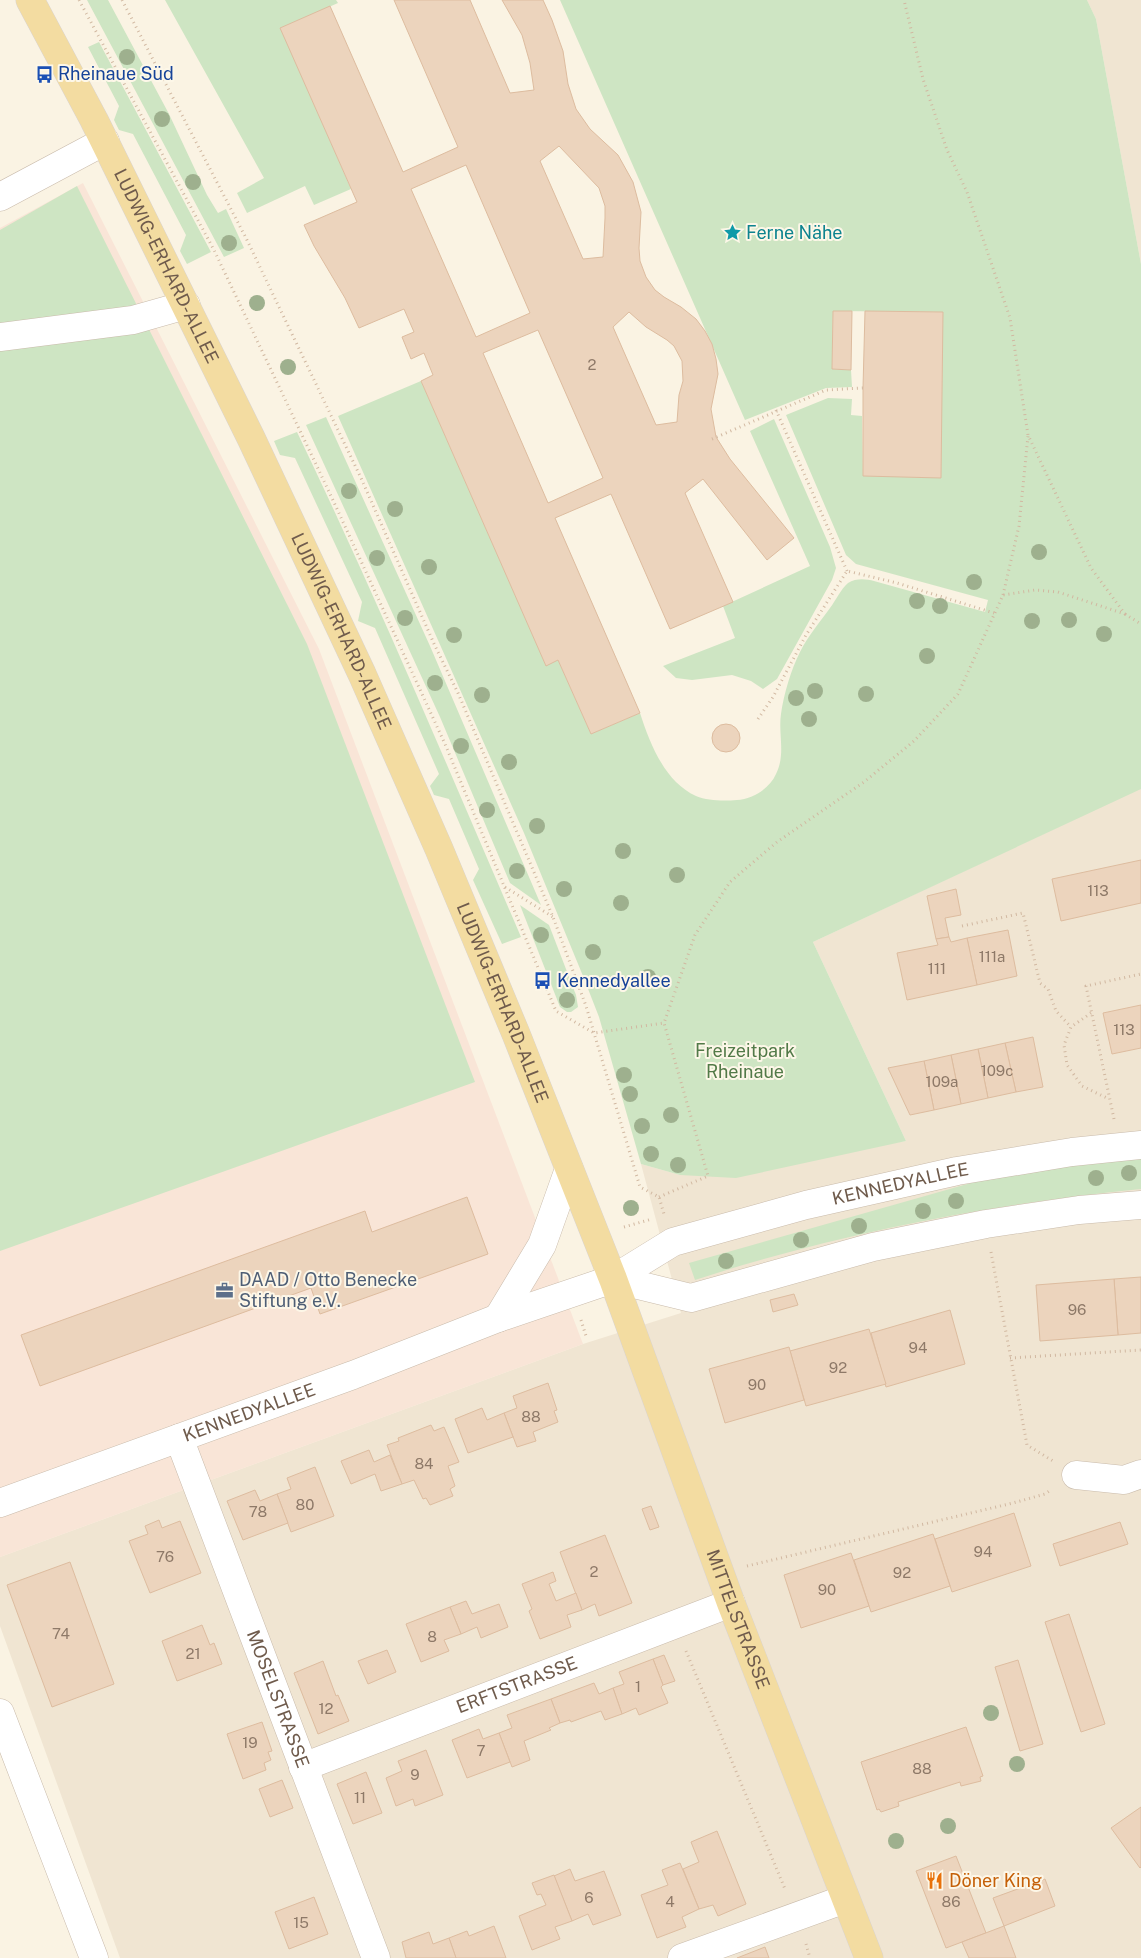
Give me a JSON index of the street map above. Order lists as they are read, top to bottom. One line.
{"streets":{"main road":["LUDWIG-ERHARD-ALLEE","MITTELSTRASSE"],"street":["KENNEDYALLEE","ERFTSTRASSE","MOSELSTRASSE"]},"crossings":[["LUDWIG-ERHARD-ALLEE","KENNEDYALLEE"],["LUDWIG-ERHARD-ALLEE","MITTELSTRASSE"],["KENNEDYALLEE","MITTELSTRASSE"],["KENNEDYALLEE","MOSELSTRASSE"],["MITTELSTRASSE","ERFTSTRASSE"],["ERFTSTRASSE","MOSELSTRASSE"]],"parks":["Freizeitpark Rheinaue"],"places":{"bus stop":["Rheinaue Süd","Kennedyallee"],"place":["Ferne Nähe"],"office":["DAAD / Otto Benecke Stiftung e.V."],"restaurant":["Döner King"]},"house_numbers":["2","113","111a","111","113","109c","109a","96","94","92","90","88","84","80","78","94","76","2","92","90","74","8","21","1","12","19","7","88","9","11","6","4","86","15"]}
